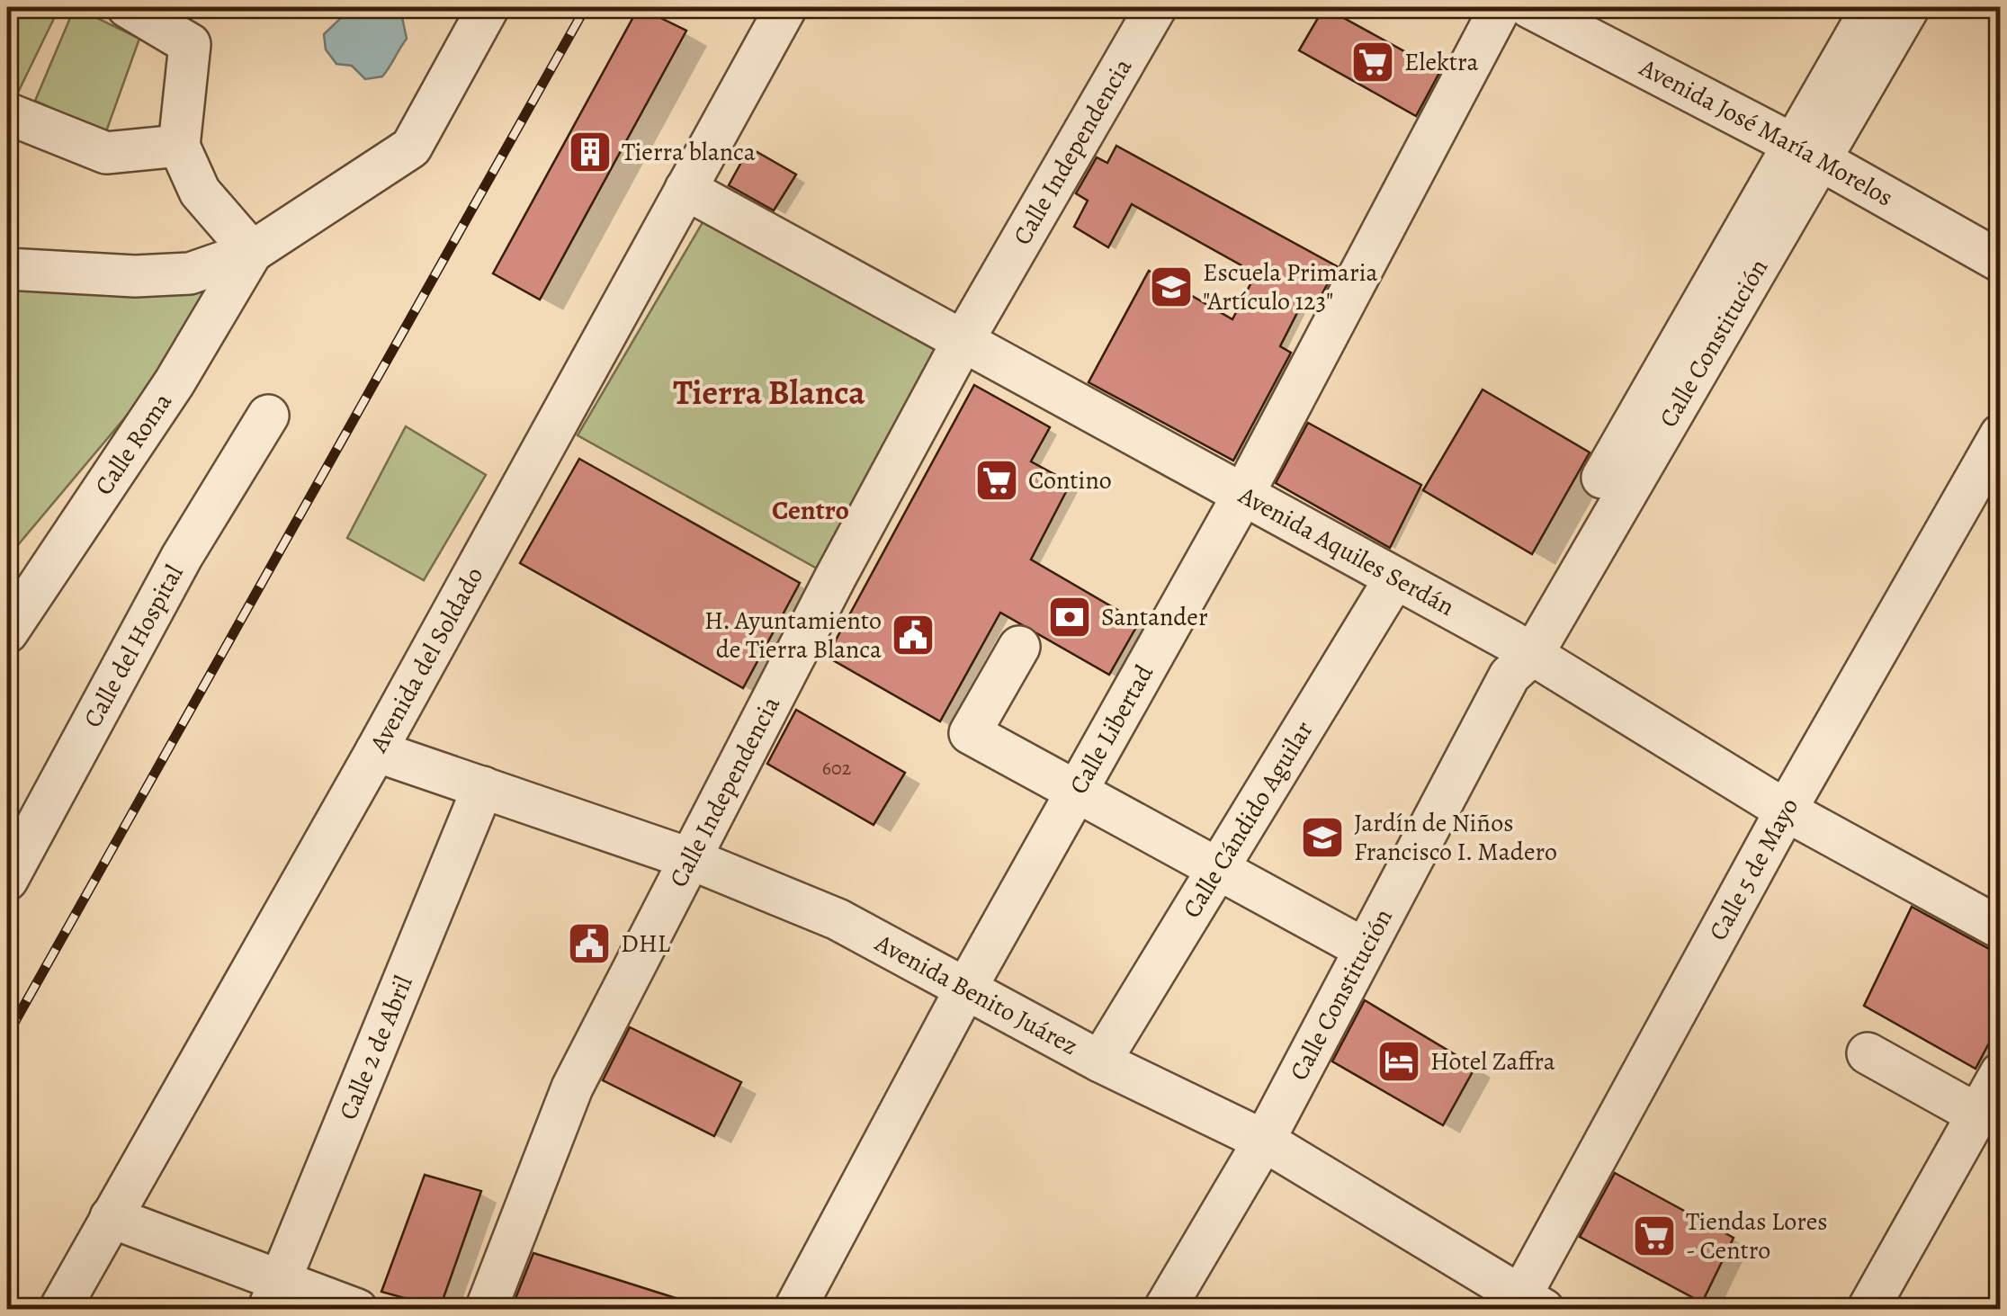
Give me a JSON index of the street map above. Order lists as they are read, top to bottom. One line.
{"streets":{"street":["Avenida José María Morelos","Calle Independencia","Calle Constitución","Calle Roma","Avenida Aquiles Serdán","Calle del Hospital","Avenida del Soldado","Calle Libertad","Calle Cándido Aguilar","Calle 5 de Mayo","Avenida Benito Juárez","Calle 2 de Abril"]},"crossings":[["Avenida José María Morelos","Calle Constitución"],["Calle Independencia","Avenida Aquiles Serdán"],["Calle Independencia","Avenida Benito Juárez"],["Calle Constitución","Avenida Aquiles Serdán"],["Calle Constitución","Avenida Benito Juárez"],["Avenida Aquiles Serdán","Avenida del Soldado"],["Avenida Aquiles Serdán","Calle Libertad"],["Avenida Aquiles Serdán","Calle Cándido Aguilar"],["Avenida Aquiles Serdán","Calle 5 de Mayo"],["Avenida del Soldado","Avenida Benito Juárez"],["Calle Libertad","Avenida Benito Juárez"],["Calle Cándido Aguilar","Avenida Benito Juárez"],["Calle 5 de Mayo","Avenida Benito Juárez"],["Avenida Benito Juárez","Calle 2 de Abril"]],"districts":["Tierra Blanca","Centro"],"places":{"supermarket":["Elektra","Contino","Tiendas Lores - Centro"],"building":["Tierra blanca"],"school or university":["Escuela Primaria \"Artículo 123\"","Jardín de Niños Francisco I. Madero"],"bank":["Santander"],"public building":["H. Ayuntamiento de Tierra Blanca","DHL"],"hotel":["Hotel Zaffra"]},"house_numbers":["602"]}
